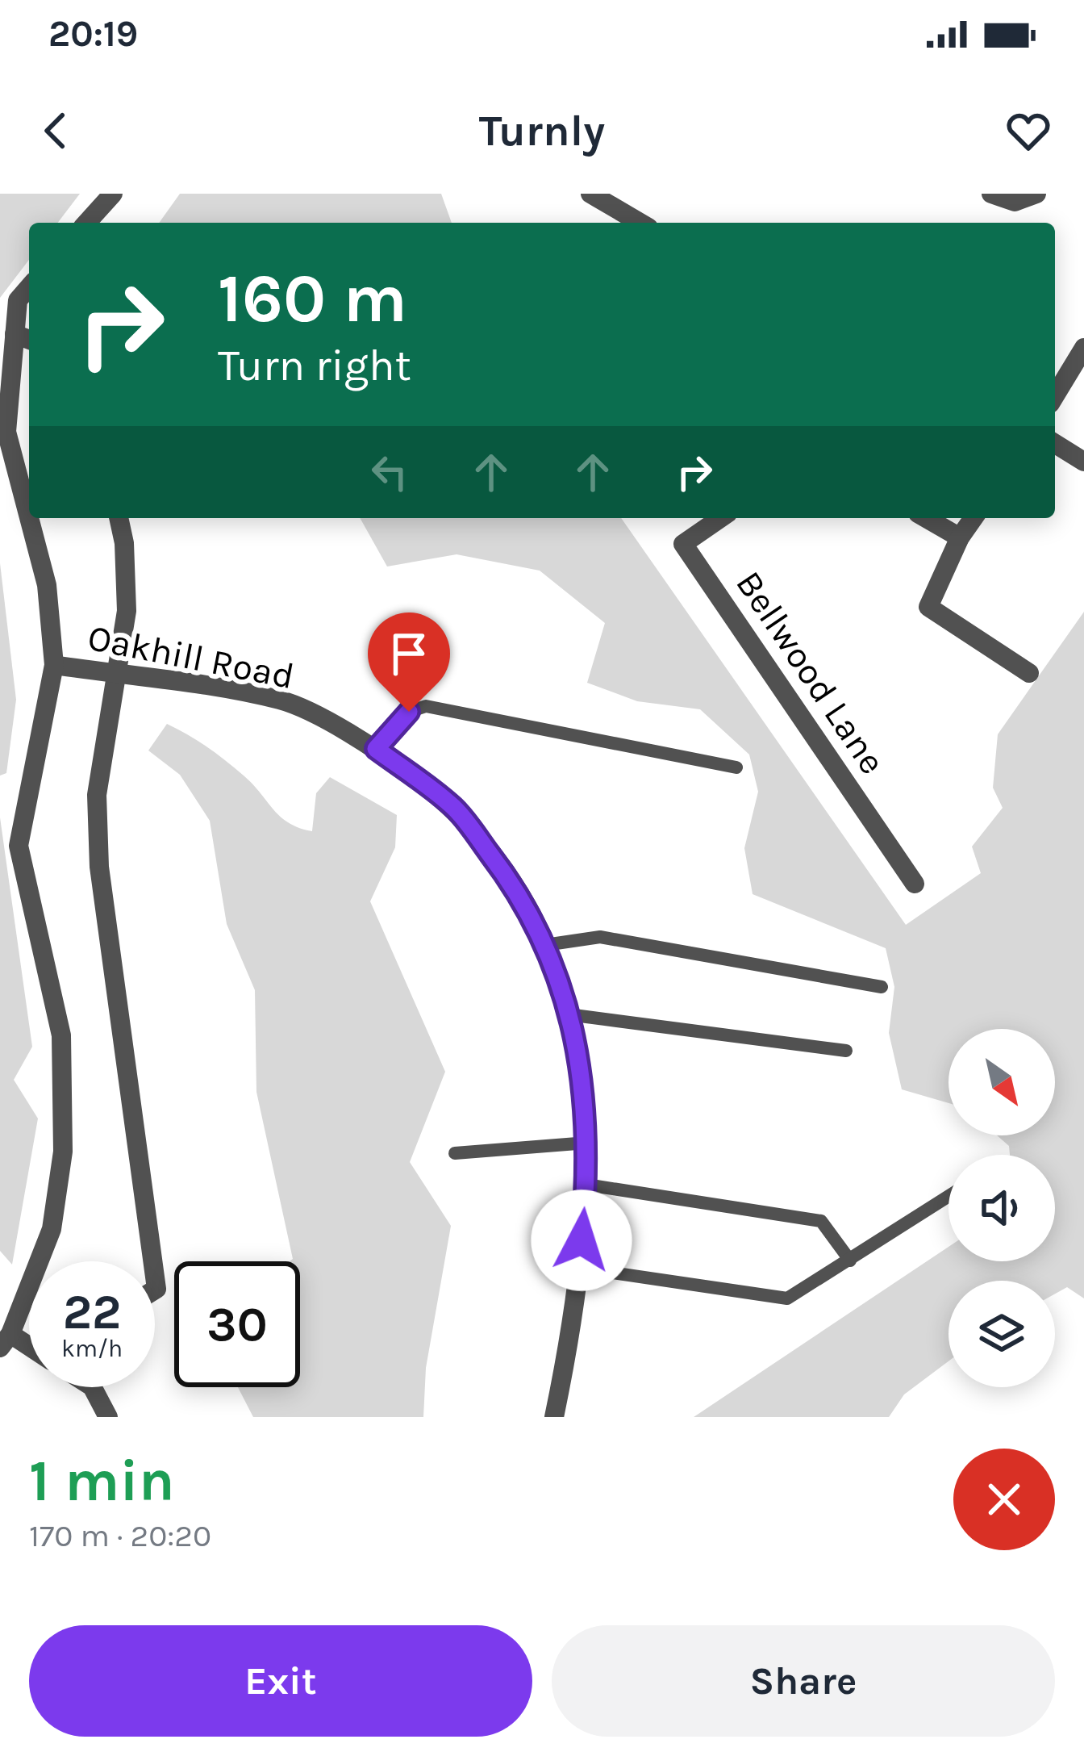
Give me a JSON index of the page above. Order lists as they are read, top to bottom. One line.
{"streets":{"street":["Oakhill Road","Bellwood Lane"]},"north":"bottom right","page":{"status":"20:19","header":"Turnly","turn":["160 m","Turn right"],"speed":"22 km/h","limit":"30","heading":["1 min","170 m · 20:20"],"buttons":["Exit","Share"]}}
